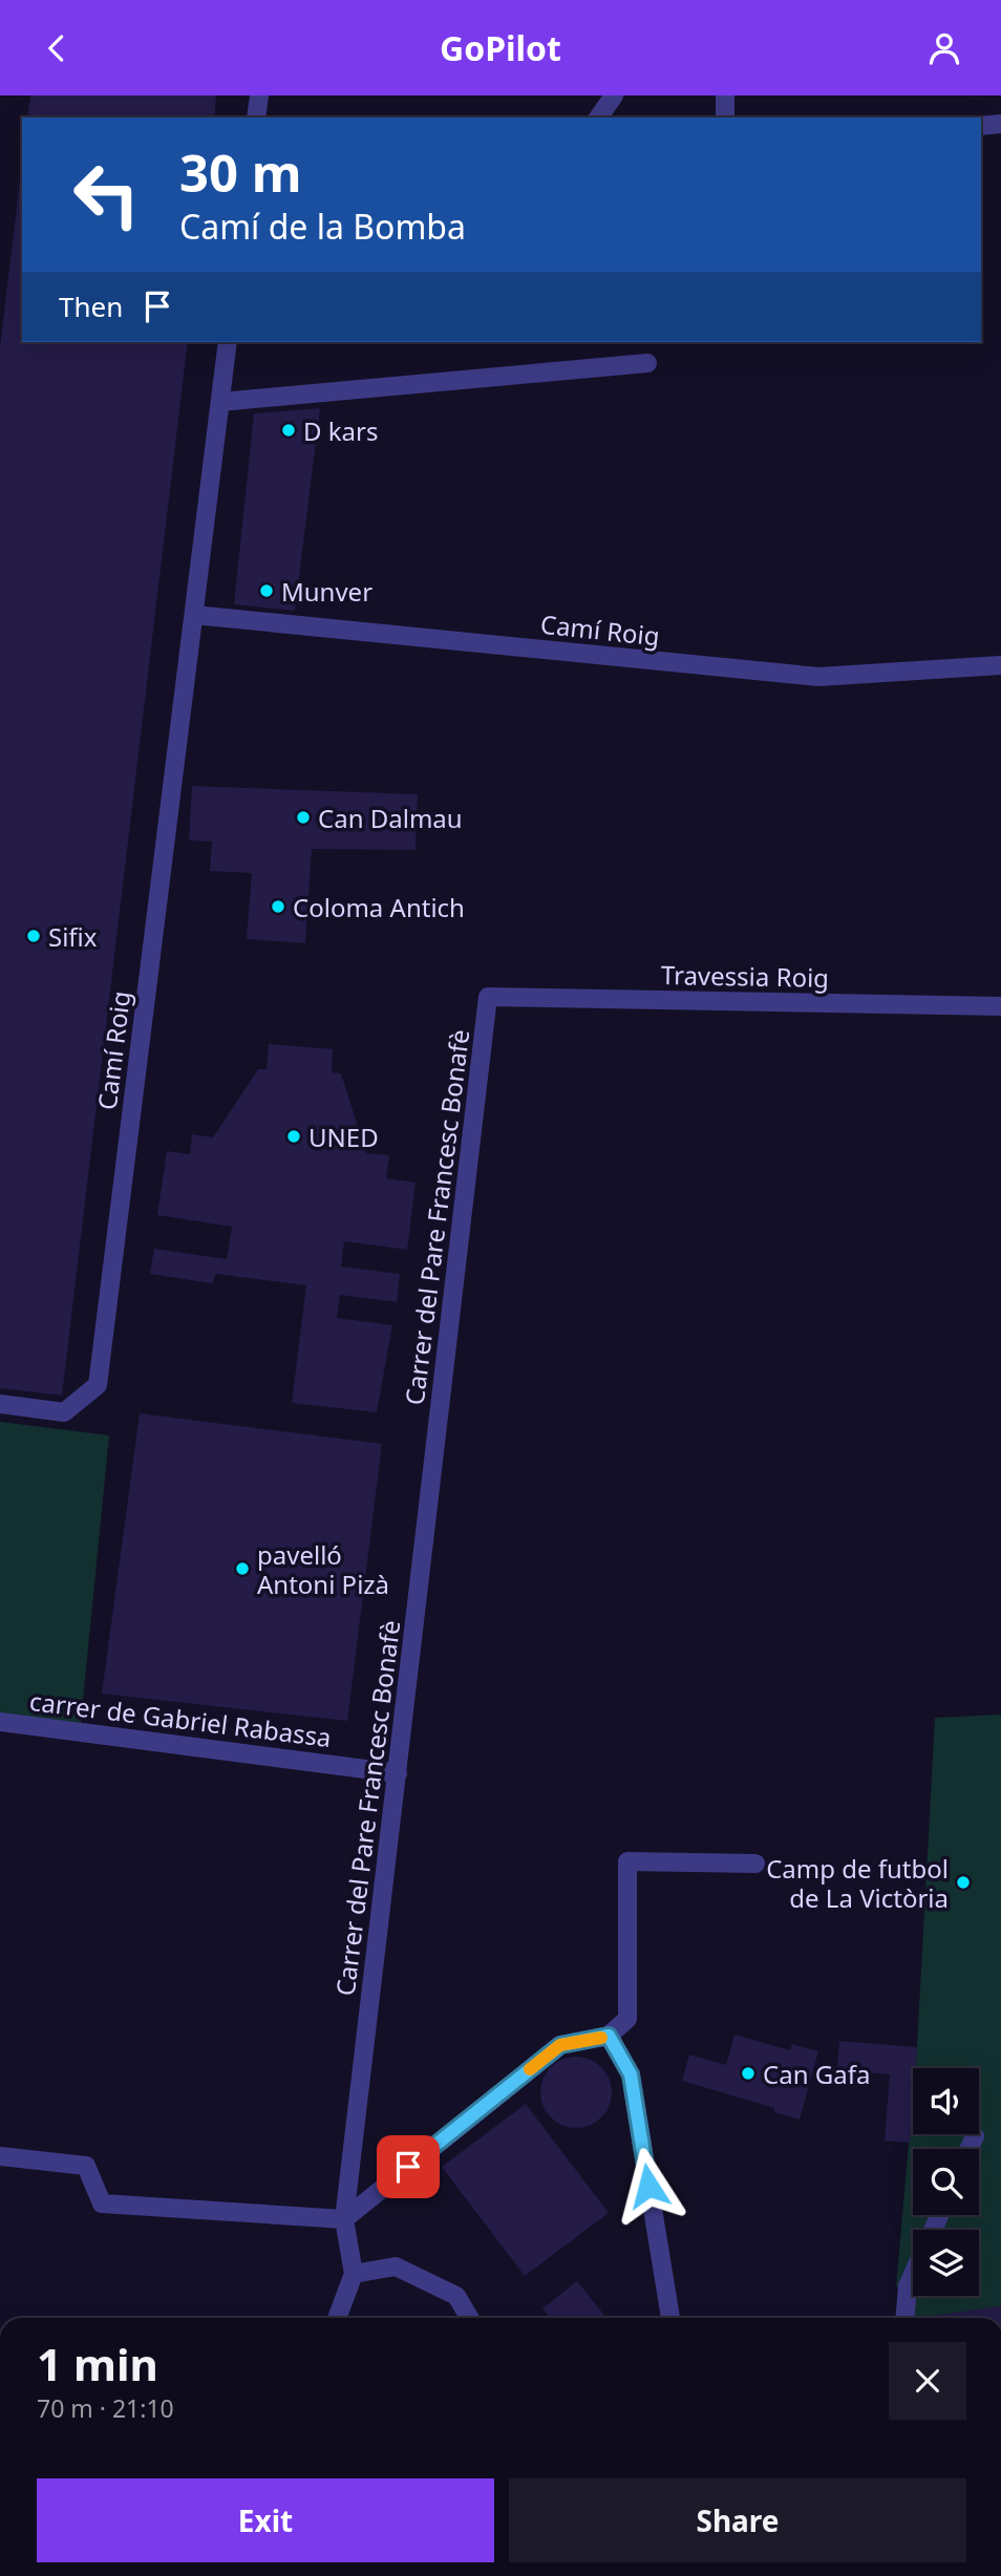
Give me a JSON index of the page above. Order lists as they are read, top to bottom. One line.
{"streets":{"street":["Camí Roig","Travessia Roig","Carrer del Pare Francesc Bonafè","carrer de Gabriel Rabassa"]},"crossings":[["Travessia Roig","Carrer del Pare Francesc Bonafè"],["Carrer del Pare Francesc Bonafè","carrer de Gabriel Rabassa"]],"places":["D kars","Munver","Can Dalmau","Coloma Antich","Sifix","UNED","pavelló Antoni Pizà","Camp de futbol de La Victòria","Can Gafa"],"page":{"header":"GoPilot","turn":["30 m","Camí de la Bomba"],"then":"Then","heading":["1 min","70 m · 21:10"],"buttons":["Exit","Share"]}}
